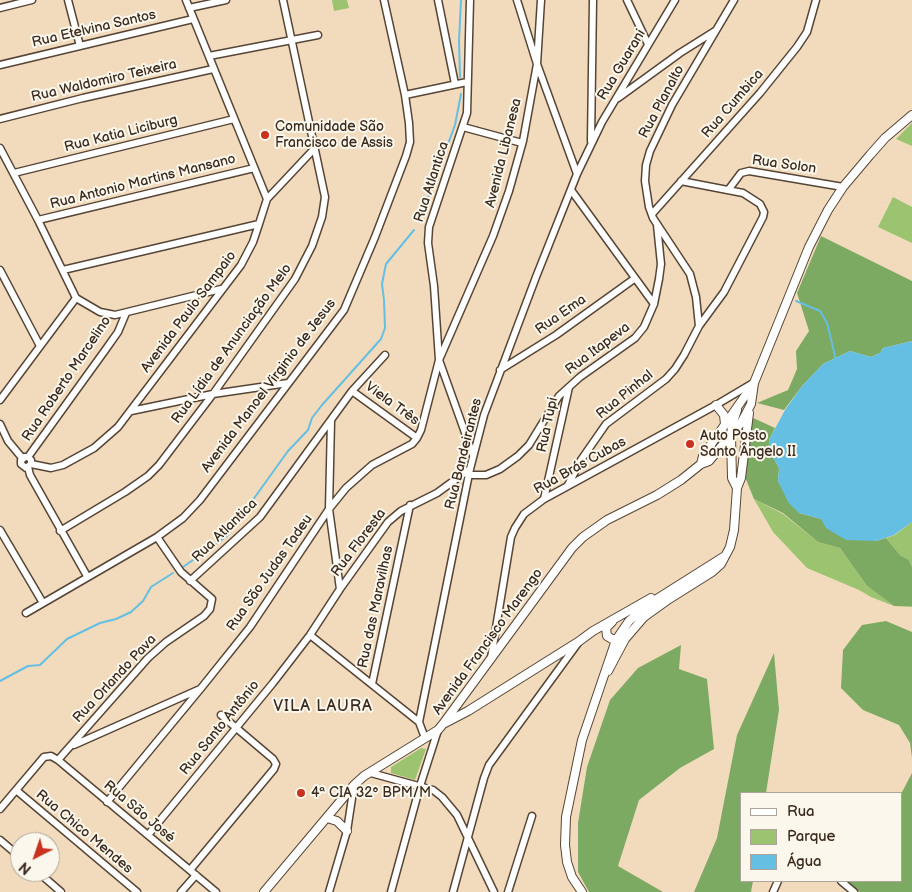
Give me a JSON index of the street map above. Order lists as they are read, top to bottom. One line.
{"streets":{"main road":["Avenida Francisco Marengo"],"street":["Rua Etelvina Santos","Rua Guarani","Rua Waldomiro Teixeira","Rua Planalto","Rua Cumbica","Rua Katia Liciburg","Avenida Libanesa","Rua Solon","Rua Antonio Martins Mansano","Rua Atlantica","Avenida Paulo Sampaio","Rua Ema","Rua Lídia de Anunciação Melo","Rua Itapeva","Rua Roberto Marcelino","Avenida Manoel Virginio de Jesus","Rua Pinhal","Viela Três","Rua Tupi","Rua Bandeirantes","Rua Brás Cubas","Rua Floresta","Rua São Judas Tadeu","Rua das Maravilhas","Rua Orlando Pava","Rua Santo Antônio","Rua São José","Rua Chico Mendes"]},"crossings":[["Rua Guarani","Rua Bandeirantes"],["Rua Planalto","Rua Cumbica"],["Rua Planalto","Rua Itapeva"],["Rua Cumbica","Rua Pinhal"],["Avenida Libanesa","Rua Atlantica"],["Rua Solon","Rua Pinhal"],["Rua Solon","Avenida Francisco Marengo"],["Rua Atlantica","Viela Três"],["Rua Atlantica","Rua Bandeirantes"],["Rua Atlantica","Rua Orlando Pava"],["Rua Ema","Rua Bandeirantes"],["Rua Itapeva","Rua Tupi"],["Rua Itapeva","Rua Bandeirantes"],["Rua Itapeva","Rua Floresta"],["Rua Pinhal","Rua Brás Cubas"],["Viela Três","Rua São Judas Tadeu"],["Rua Tupi","Rua Brás Cubas"],["Rua Bandeirantes","Rua Floresta"],["Rua Brás Cubas","Avenida Francisco Marengo"],["Rua Floresta","Rua das Maravilhas"],["Rua Floresta","Rua Santo Antônio"],["Rua São Judas Tadeu","Rua São José"],["Rua Orlando Pava","Rua São José"],["Rua Santo Antônio","Rua São José"],["Rua São José","Rua Chico Mendes"]],"districts":["VILA LAURA"],"places":["Comunidade São Francisco de Assis","Auto Posto Santo Ângelo II","4ª CIA 32º BPM/M"],"legend":["Rua","Parque","Água"],"north":"bottom left"}
